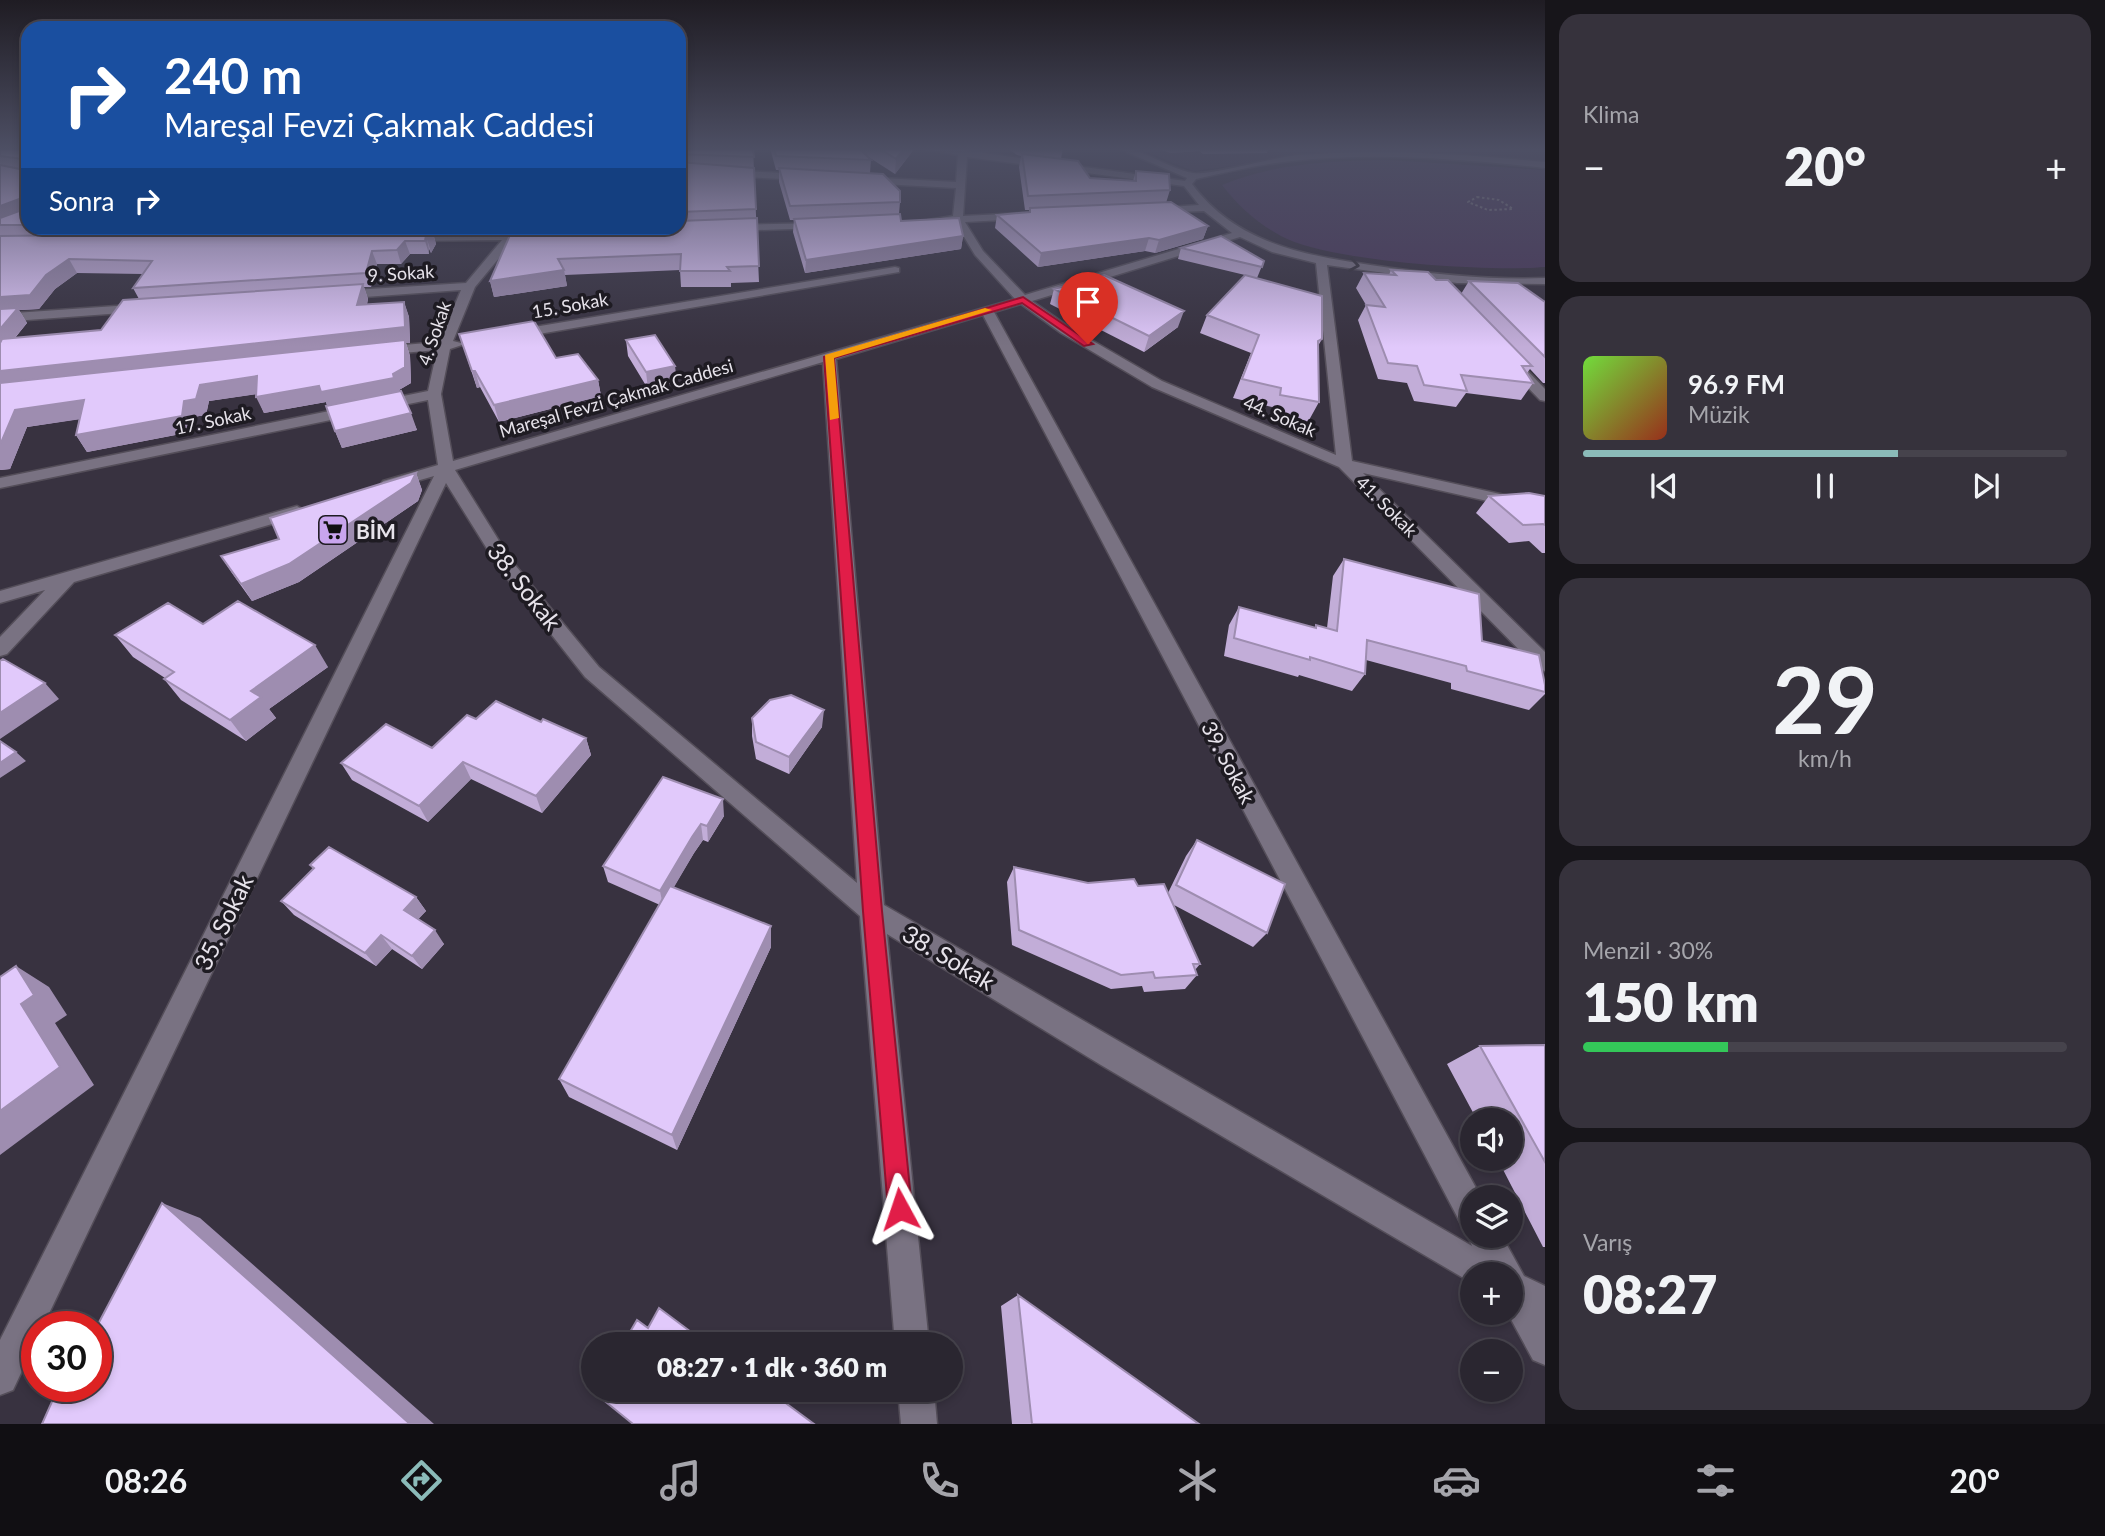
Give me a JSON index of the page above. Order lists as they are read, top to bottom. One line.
{"streets":{"street":["9. Sokak","15. Sokak","4. Sokak","Mareşal Fevzi Çakmak Caddesi","44. Sokak","17. Sokak","41. Sokak","38. Sokak","39. Sokak","35. Sokak"]},"crossings":[["9. Sokak","4. Sokak"],["4. Sokak","Mareşal Fevzi Çakmak Caddesi"],["4. Sokak","17. Sokak"],["4. Sokak","38. Sokak"],["4. Sokak","35. Sokak"],["Mareşal Fevzi Çakmak Caddesi","44. Sokak"],["Mareşal Fevzi Çakmak Caddesi","38. Sokak"],["Mareşal Fevzi Çakmak Caddesi","39. Sokak"],["Mareşal Fevzi Çakmak Caddesi","35. Sokak"],["44. Sokak","41. Sokak"],["38. Sokak","35. Sokak"]],"places":{"supermarket":["BİM"]},"page":{"tile":["Klima",["29","km/h"],["Menzil · 30%","150 km"],["Varış","08:27"]],"turn":["240 m","Mareşal Fevzi Çakmak Caddesi"],"heat":["−","20°","+"],"then":"Sonra","song":["96.9 FM","Müzik"],"map_buttons":["+","−"],"limit":"30","trip":"08:27 · 1 dk · 360 m","tabs":["08:26","20°"]}}
